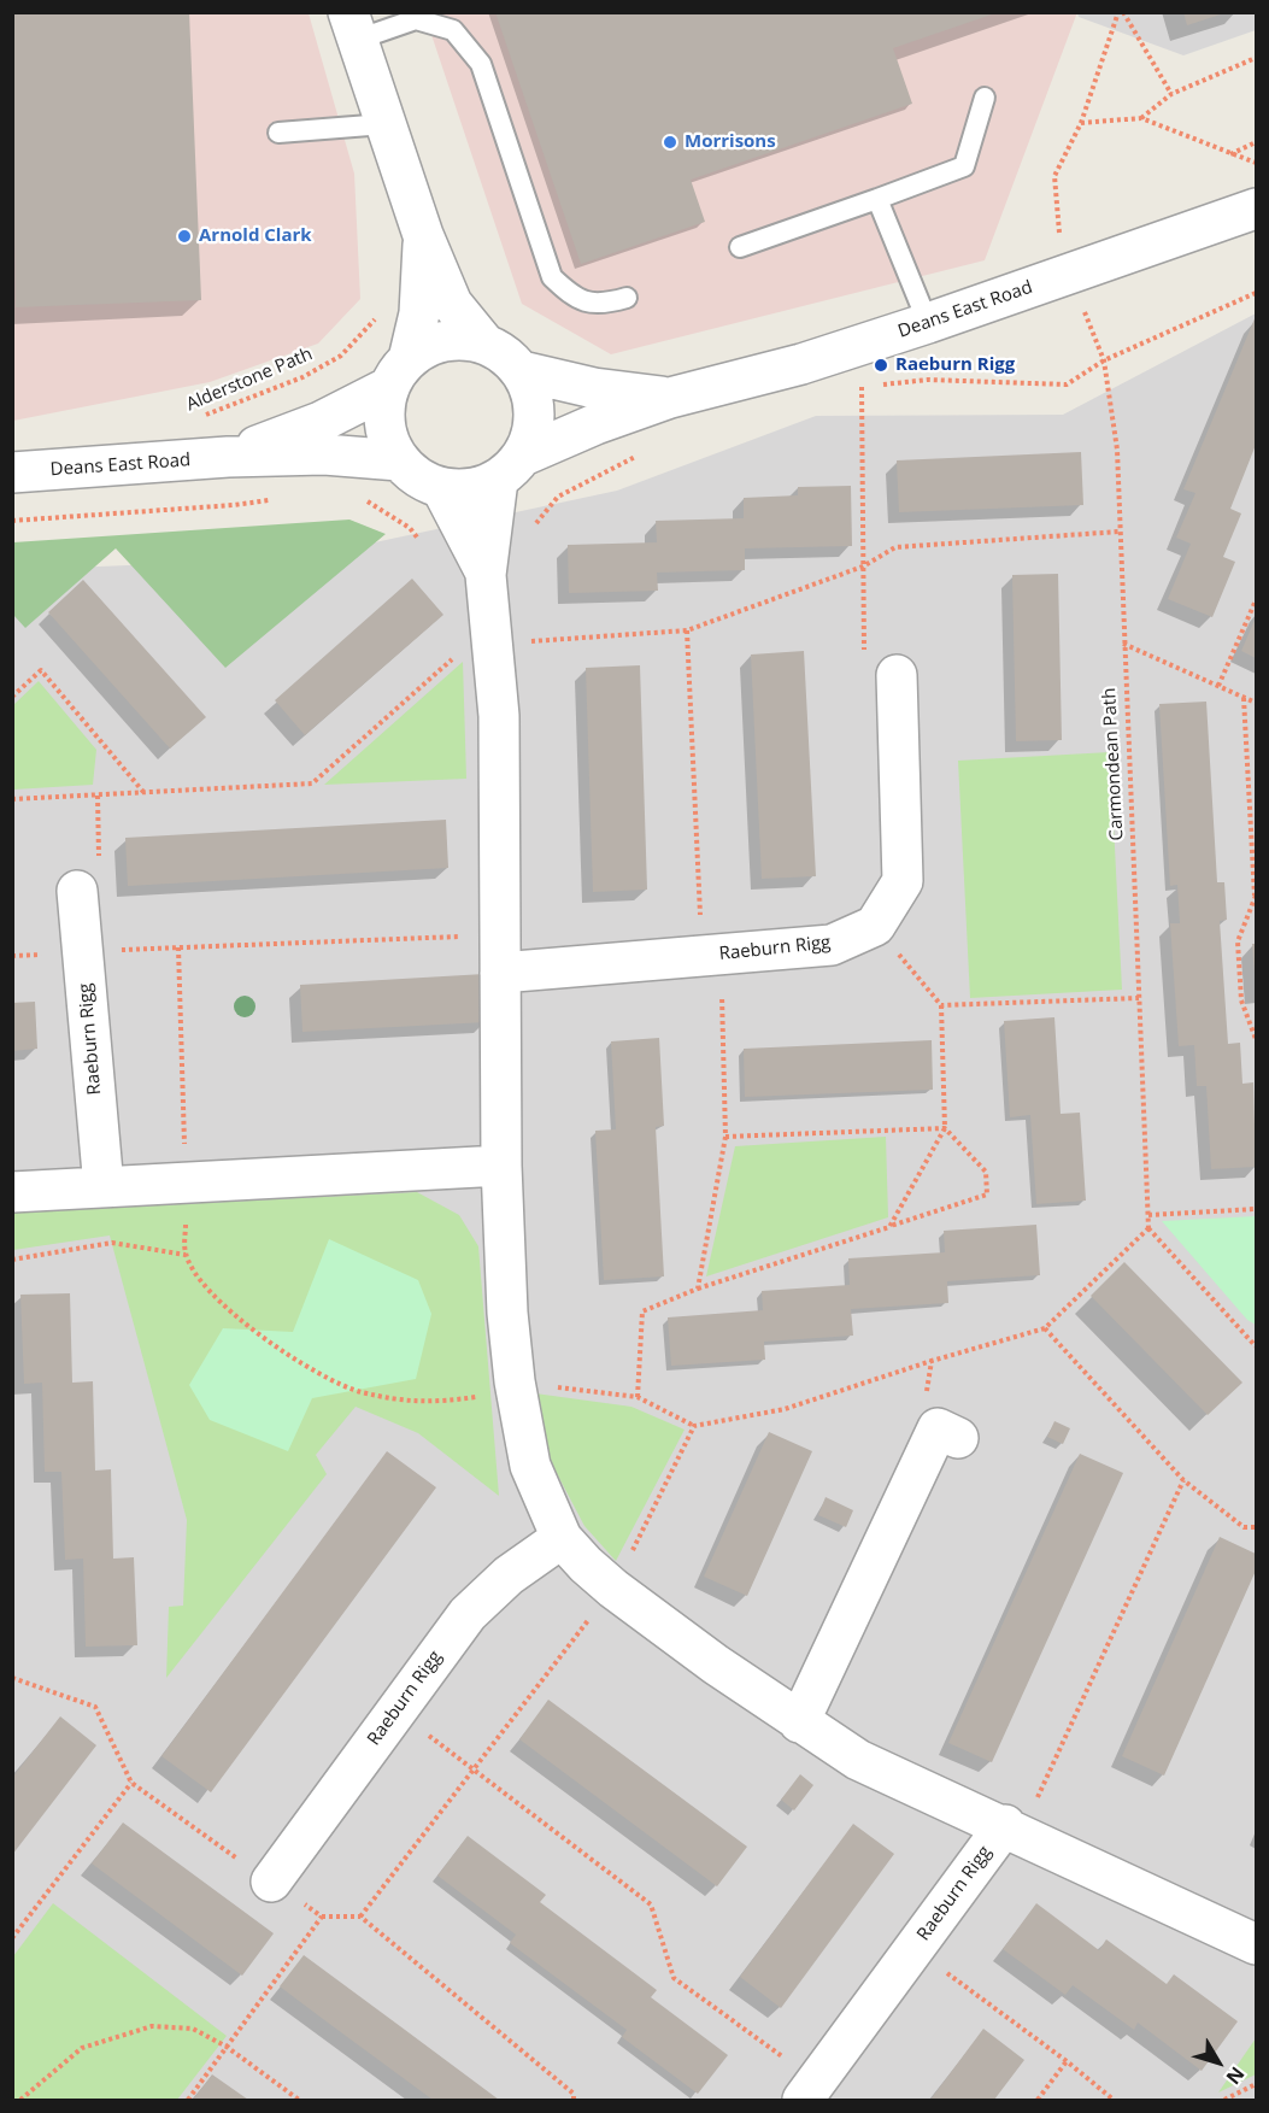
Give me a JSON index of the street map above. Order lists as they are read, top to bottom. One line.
{"streets":{"street":["Deans East Road","Raeburn Rigg"],"path":["Alderstone Path","Carmondean Path"]},"crossings":[["Deans East Road","Raeburn Rigg"]],"places":["Morrisons","Arnold Clark","Raeburn Rigg"],"north":"bottom right"}
